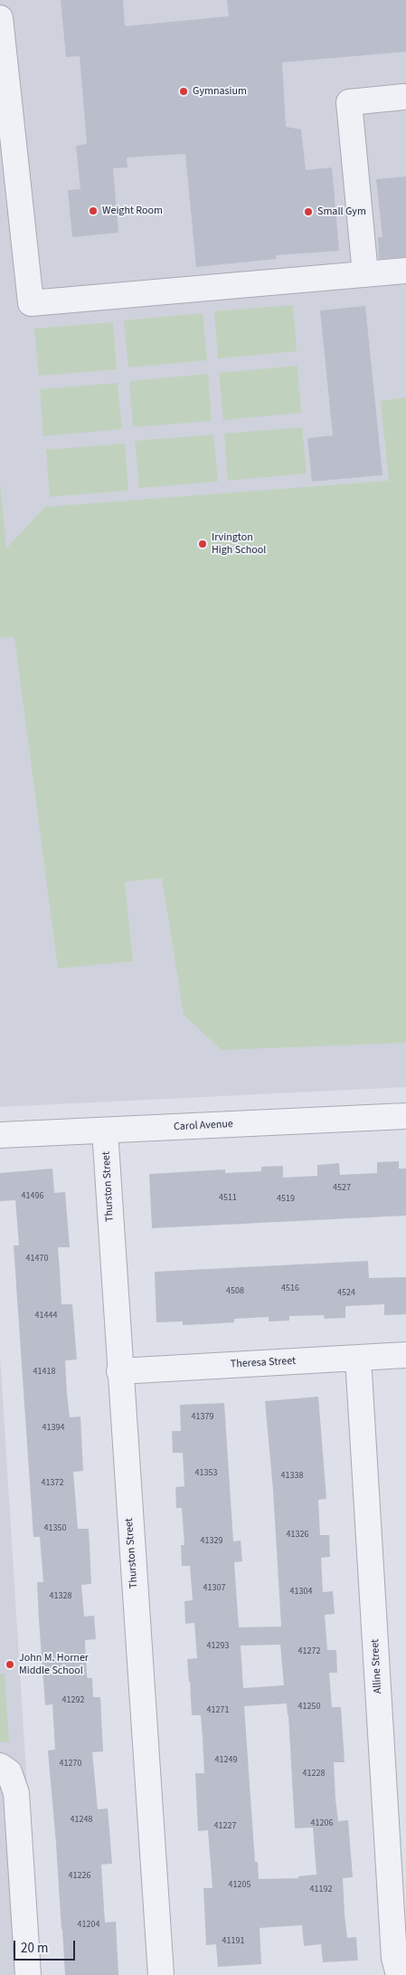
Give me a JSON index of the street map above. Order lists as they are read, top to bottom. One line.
{"streets":{"street":["Carol Avenue","Thurston Street","Theresa Street","Alline Street"]},"crossings":[["Carol Avenue","Thurston Street"],["Thurston Street","Theresa Street"],["Theresa Street","Alline Street"]],"places":["Gymnasium","Weight Room","Small Gym","Irvington High School","John M. Horner Middle School"],"house_numbers":["4527","41496","4511","4519","41470","4516","4508","4524","41444","41418","41379","41394","41353","41338","41372","41350","41326","41329","41307","41304","41328","41293","41272","41292","41250","41271","41249","41270","41228","41248","41206","41227","41226","41205","41192","41204","41191"],"scale_bar":"20 m"}
